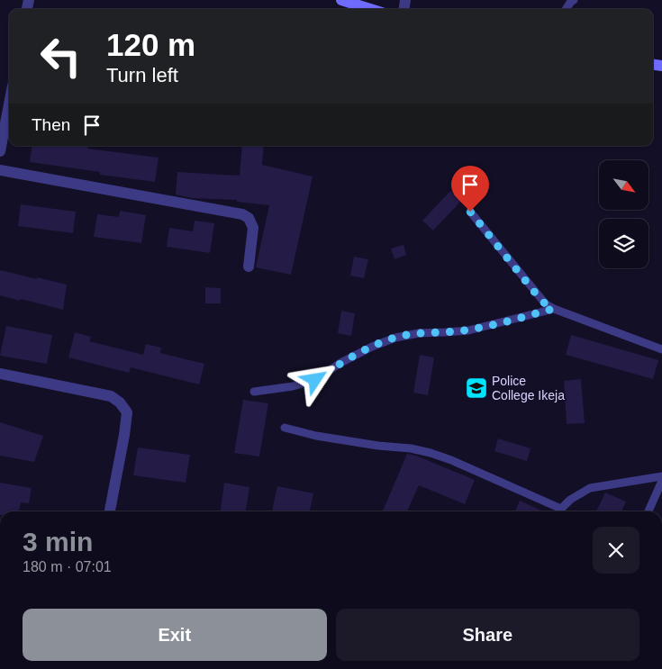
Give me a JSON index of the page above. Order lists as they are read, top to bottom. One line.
{"places":{"school or university":["Police College Ikeja"]},"north":"bottom right","page":{"turn":["120 m","Turn left"],"then":"Then","heading":["3 min","180 m · 07:01"],"buttons":["Exit","Share"]}}
